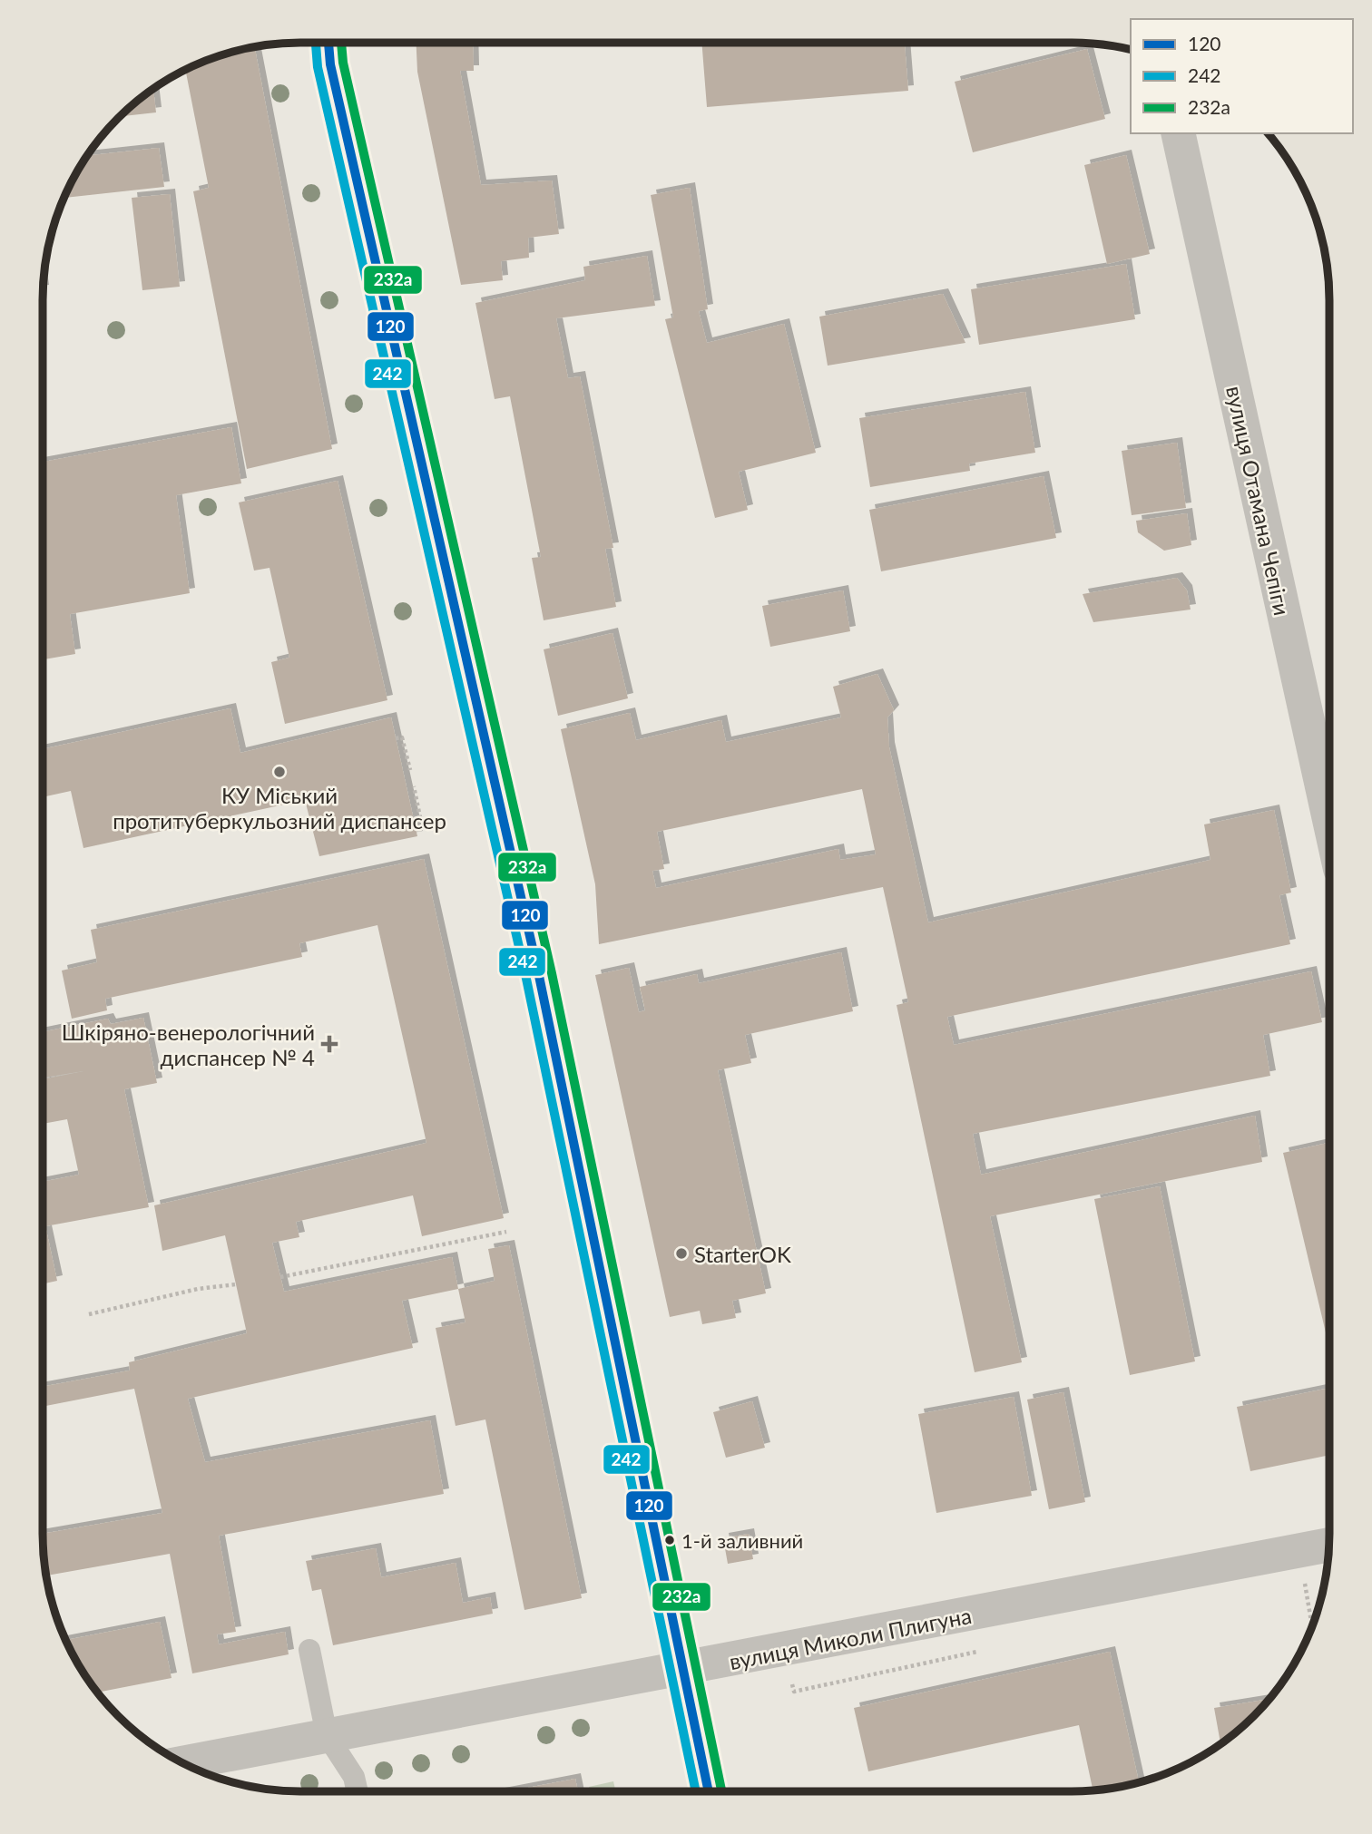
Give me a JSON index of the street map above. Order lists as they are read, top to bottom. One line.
{"streets":{"street":["вулиця Отамана Чепіги","вулиця Миколи Плигуна"]},"places":{"other":["КУ Міський протитуберкульозний диспансер","StarterOK","1-й заливний"],"health":["Шкіряно-венерологічний диспансер № 4"]},"lines":["transit line 120","transit line 242","transit line 232а"],"legend":["120","242","232а"]}
